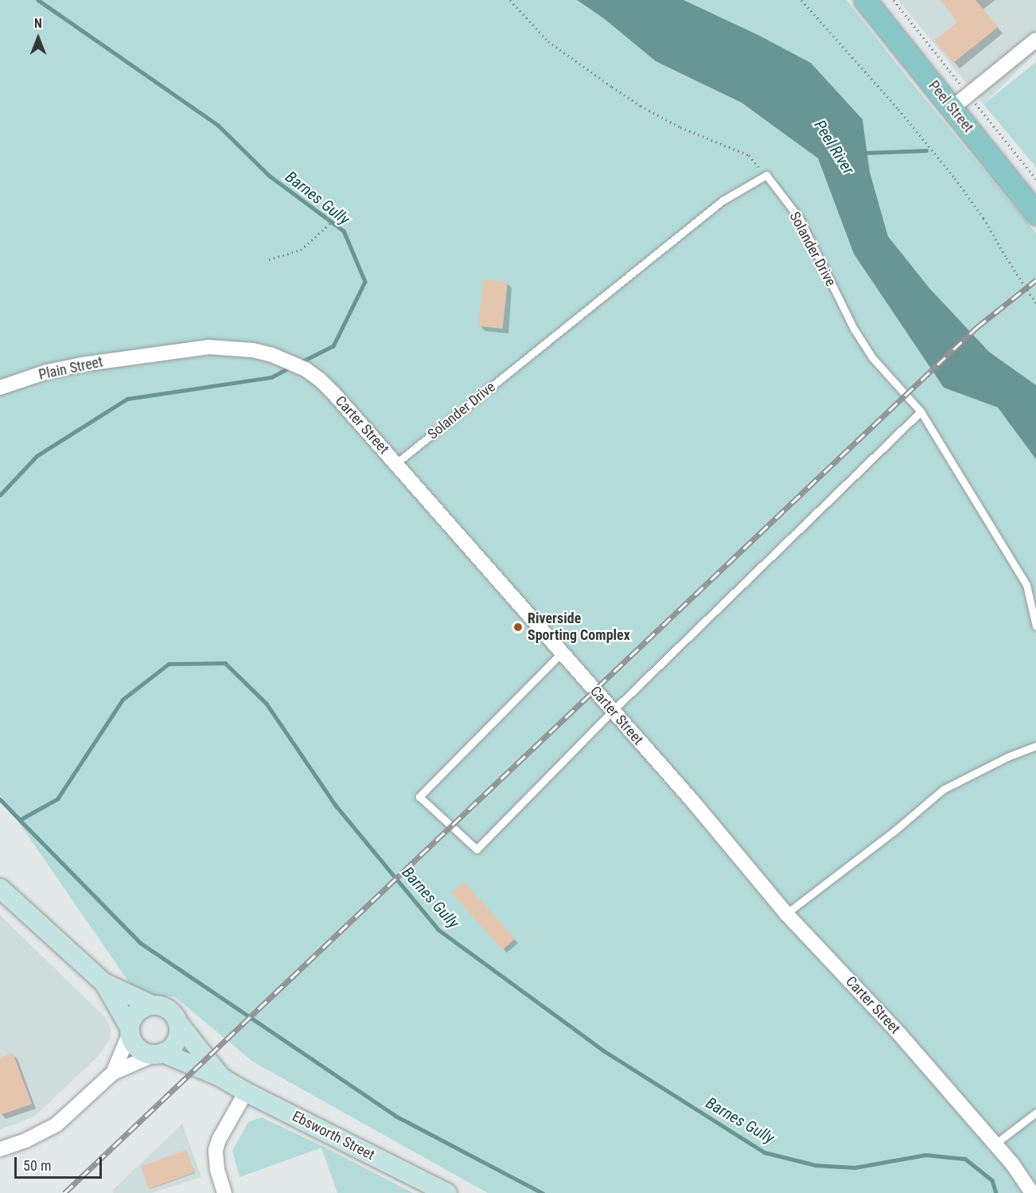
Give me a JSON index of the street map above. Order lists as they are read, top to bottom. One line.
{"streets":{"main road":["Peel Street"],"street":["Plain Street","Carter Street","Ebsworth Street"],"lane":["Solander Drive"]},"crossings":[["Solander Drive","Carter Street"],["Plain Street","Carter Street"]],"water":["Peel River","Barnes Gully"],"places":["Riverside Sporting Complex"],"scale_bar":"50 m","north":"top"}
